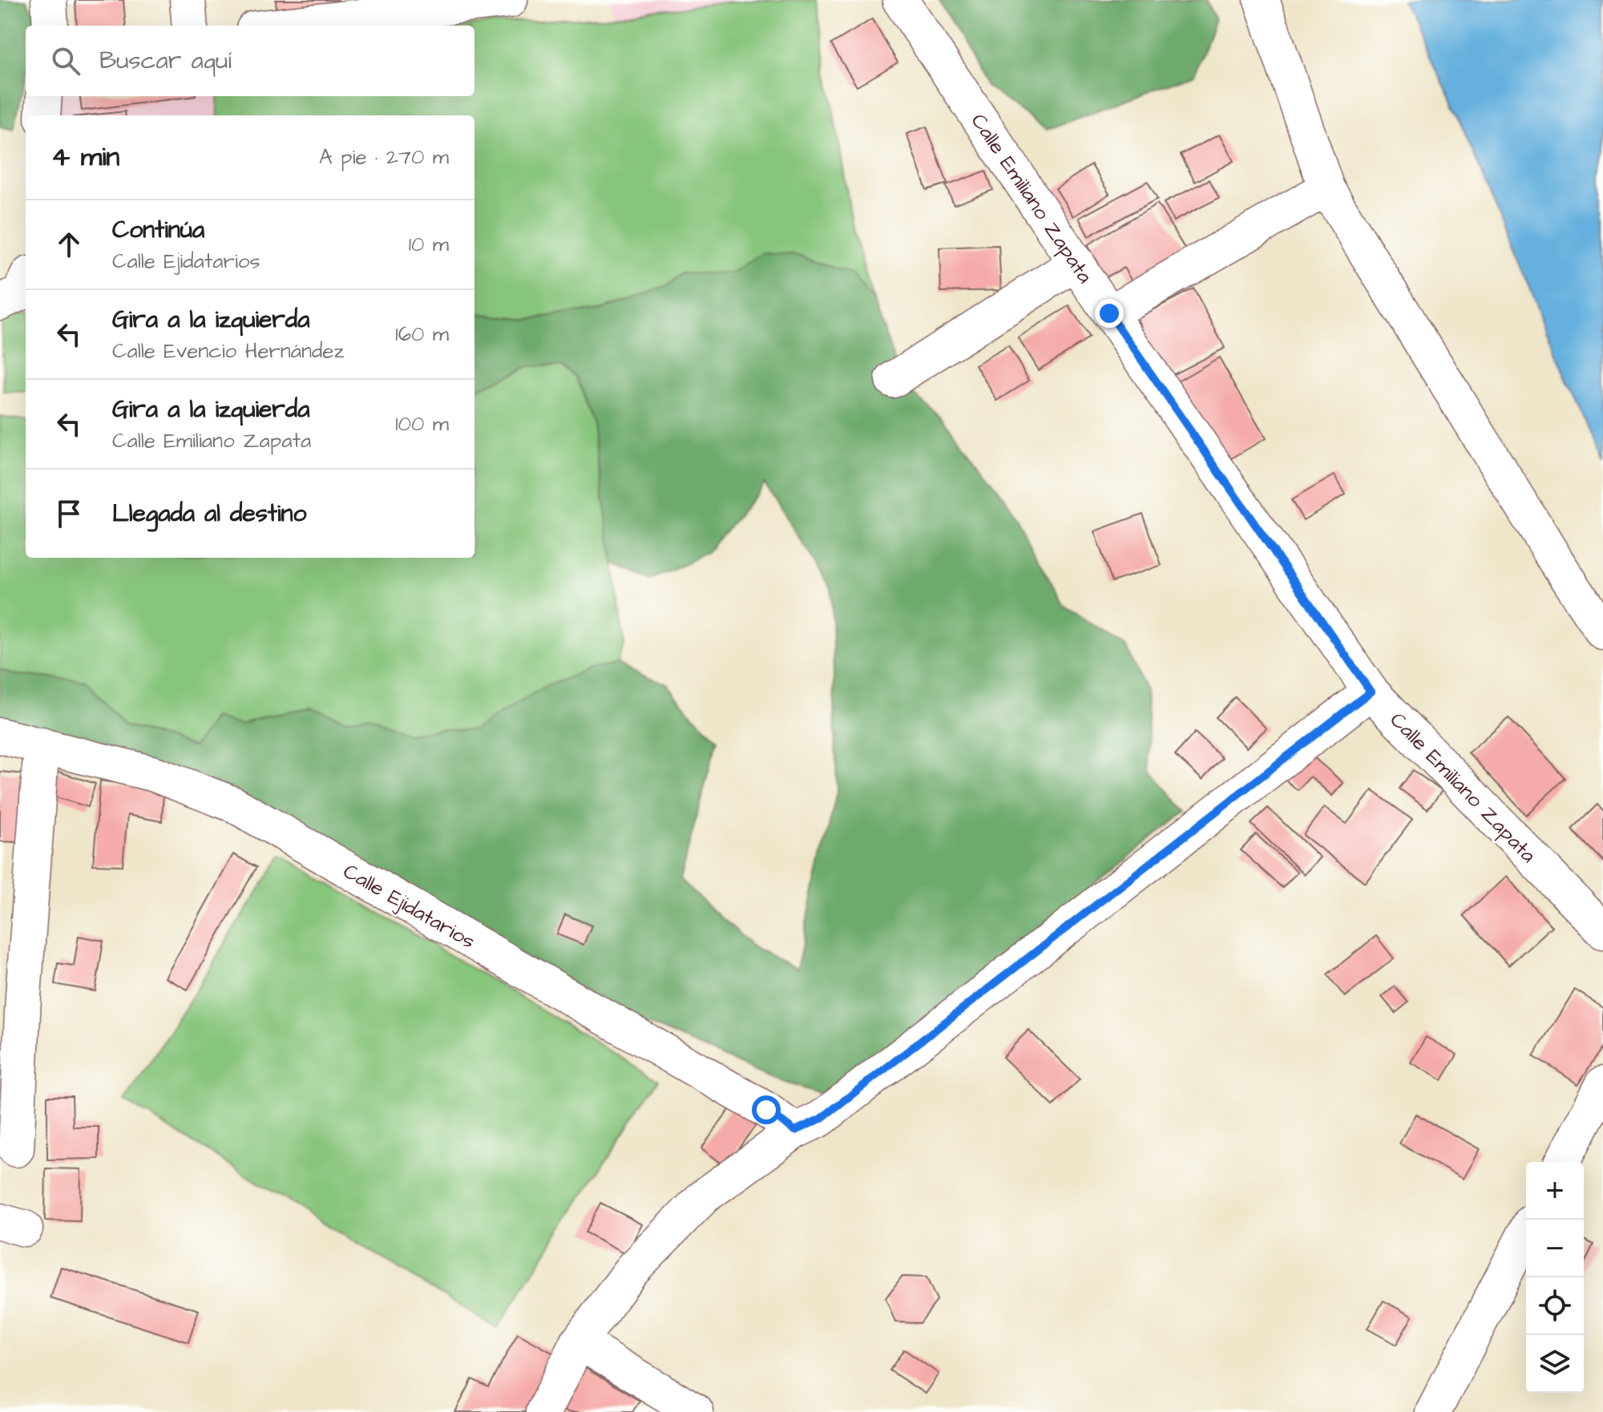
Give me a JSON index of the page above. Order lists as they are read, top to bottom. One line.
{"streets":{"street":["Calle Emiliano Zapata","Calle Ejidatarios"]},"page":{"search":"Buscar aquí","heading":["4 min","A pie · 270 m"],"list":[["Continúa","Calle Ejidatarios","10 m"],["Gira a la izquierda","Calle Evencio Hernández","160 m"],["Gira a la izquierda","Calle Emiliano Zapata","100 m"],"Llegada al destino"],"map_buttons":["+","−"]}}
